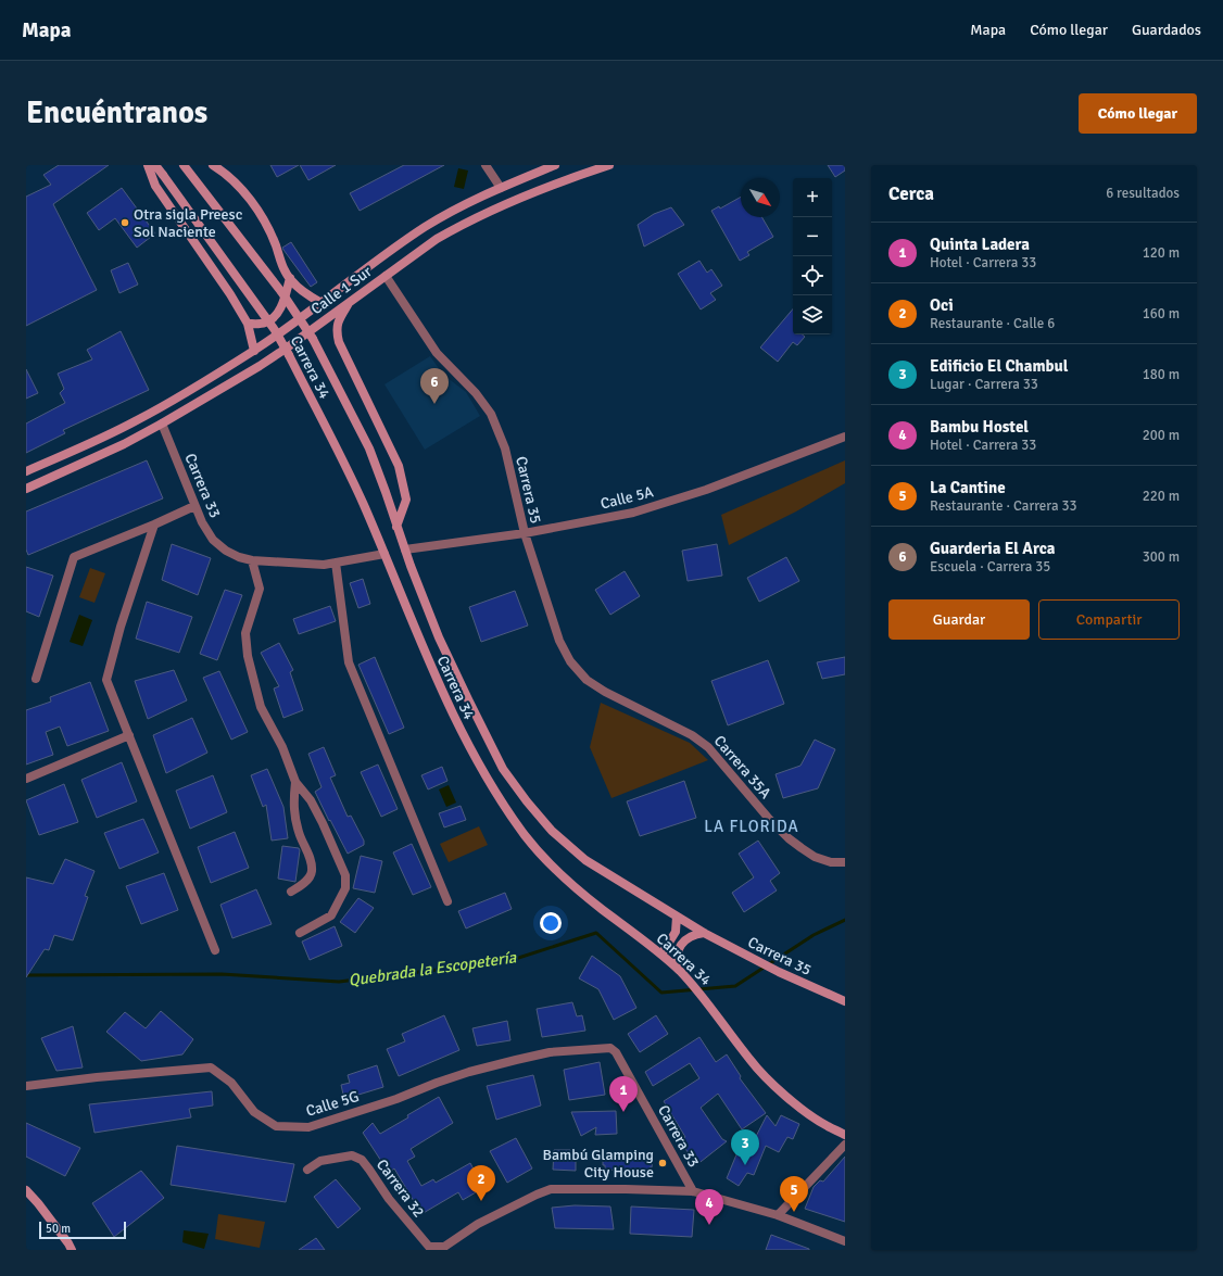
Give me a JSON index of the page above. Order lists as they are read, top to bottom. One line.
{"streets":{"street":["Calle 1 Sur","Carrera 34","Carrera 33","Carrera 35","Calle 5A","Carrera 35A","Calle 5G","Carrera 32"]},"crossings":[["Calle 1 Sur","Carrera 33"],["Calle 1 Sur","Carrera 35"],["Carrera 34","Carrera 35"],["Carrera 34","Calle 5A"],["Carrera 33","Calle 5G"],["Carrera 33","Carrera 32"],["Carrera 35","Calle 5A"],["Carrera 35","Carrera 35A"]],"districts":["LA FLORIDA"],"water":["Quebrada la Escopetería"],"places":["Otra sigla Preesc Sol Naciente","Bambú Glamping City House"],"scale_bar":"50 m","north":"bottom right","page":{"header":"Mapa","nav":["Mapa","Cómo llegar","Guardados"],"buttons":["Cómo llegar",["Guardar","Compartir"]],"title":"Encuéntranos","heading":["Cerca","6 resultados"],"map_buttons":["+","−"],"list":[{"mark":"1","name":"Quinta Ladera","note":"Hotel · Carrera 33","value":"120 m"},{"mark":"2","name":"Oci","note":"Restaurante · Calle 6","value":"160 m"},{"mark":"3","name":"Edificio El Chambul","note":"Lugar · Carrera 33","value":"180 m"},{"mark":"4","name":"Bambu Hostel","note":"Hotel · Carrera 33","value":"200 m"},{"mark":"5","name":"La Cantine","note":"Restaurante · Carrera 33","value":"220 m"},{"mark":"6","name":"Guarderia El Arca","note":"Escuela · Carrera 35","value":"300 m"}],"pins":["6","1","3","2","5","4"],"scale":"50 m"}}
